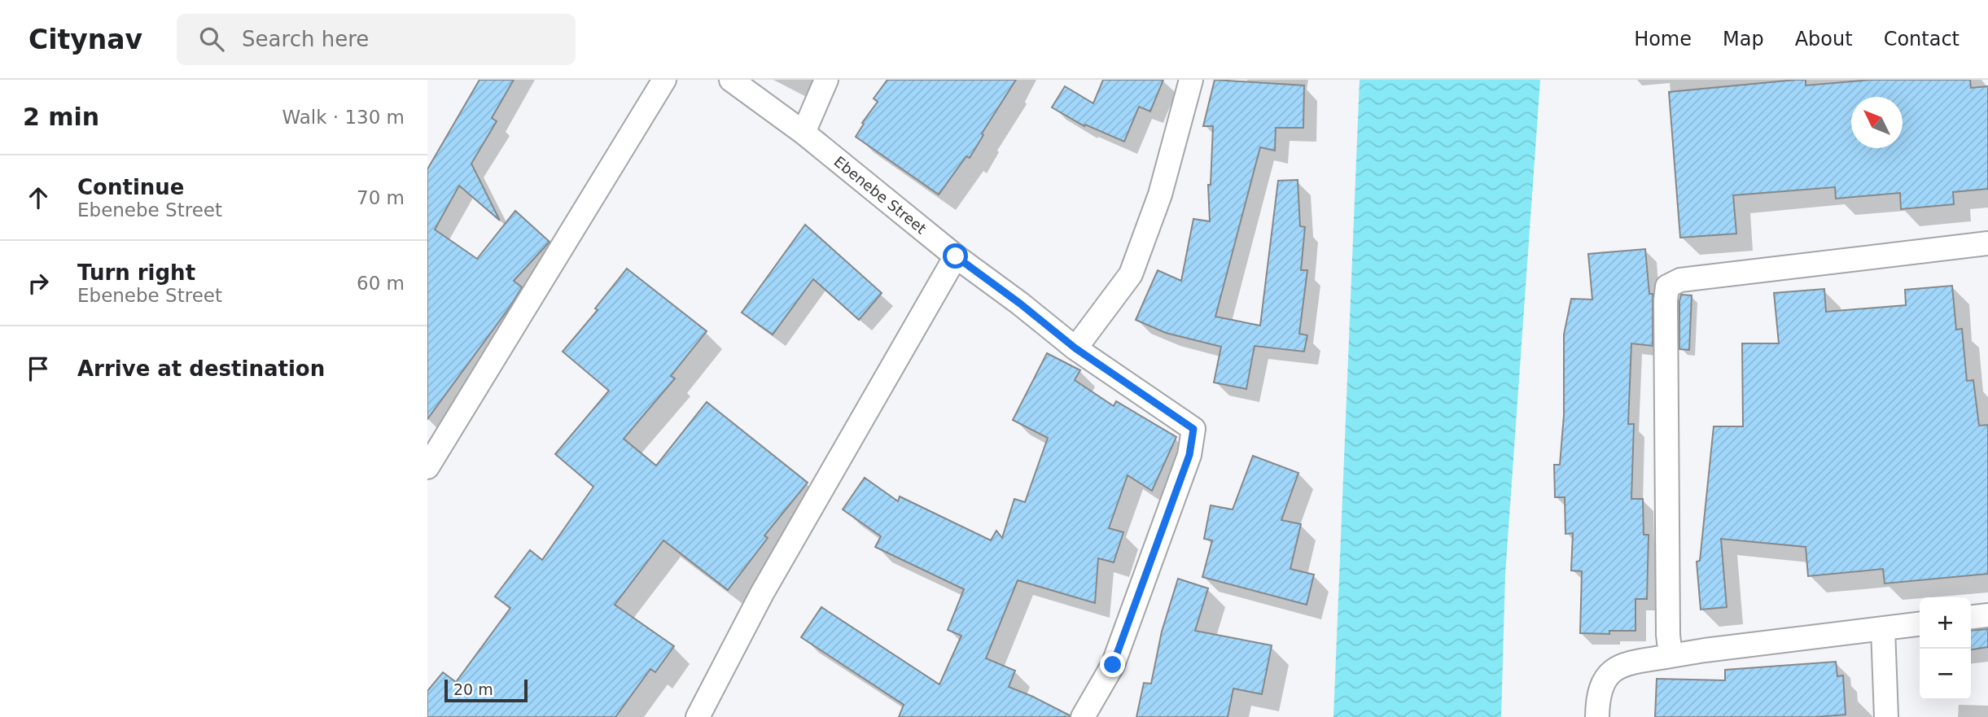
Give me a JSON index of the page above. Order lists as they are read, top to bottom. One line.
{"streets":{"street":["Ebenebe Street"]},"scale_bar":"20 m","north":"top left","page":{"header":"Citynav","search":"Search here","nav":["Home","Map","About","Contact"],"heading":["2 min","Walk · 130 m"],"list":[["Continue","Ebenebe Street","70 m"],["Turn right","Ebenebe Street","60 m"],"Arrive at destination"],"map_buttons":["+","−"],"scale":"20 m"}}
